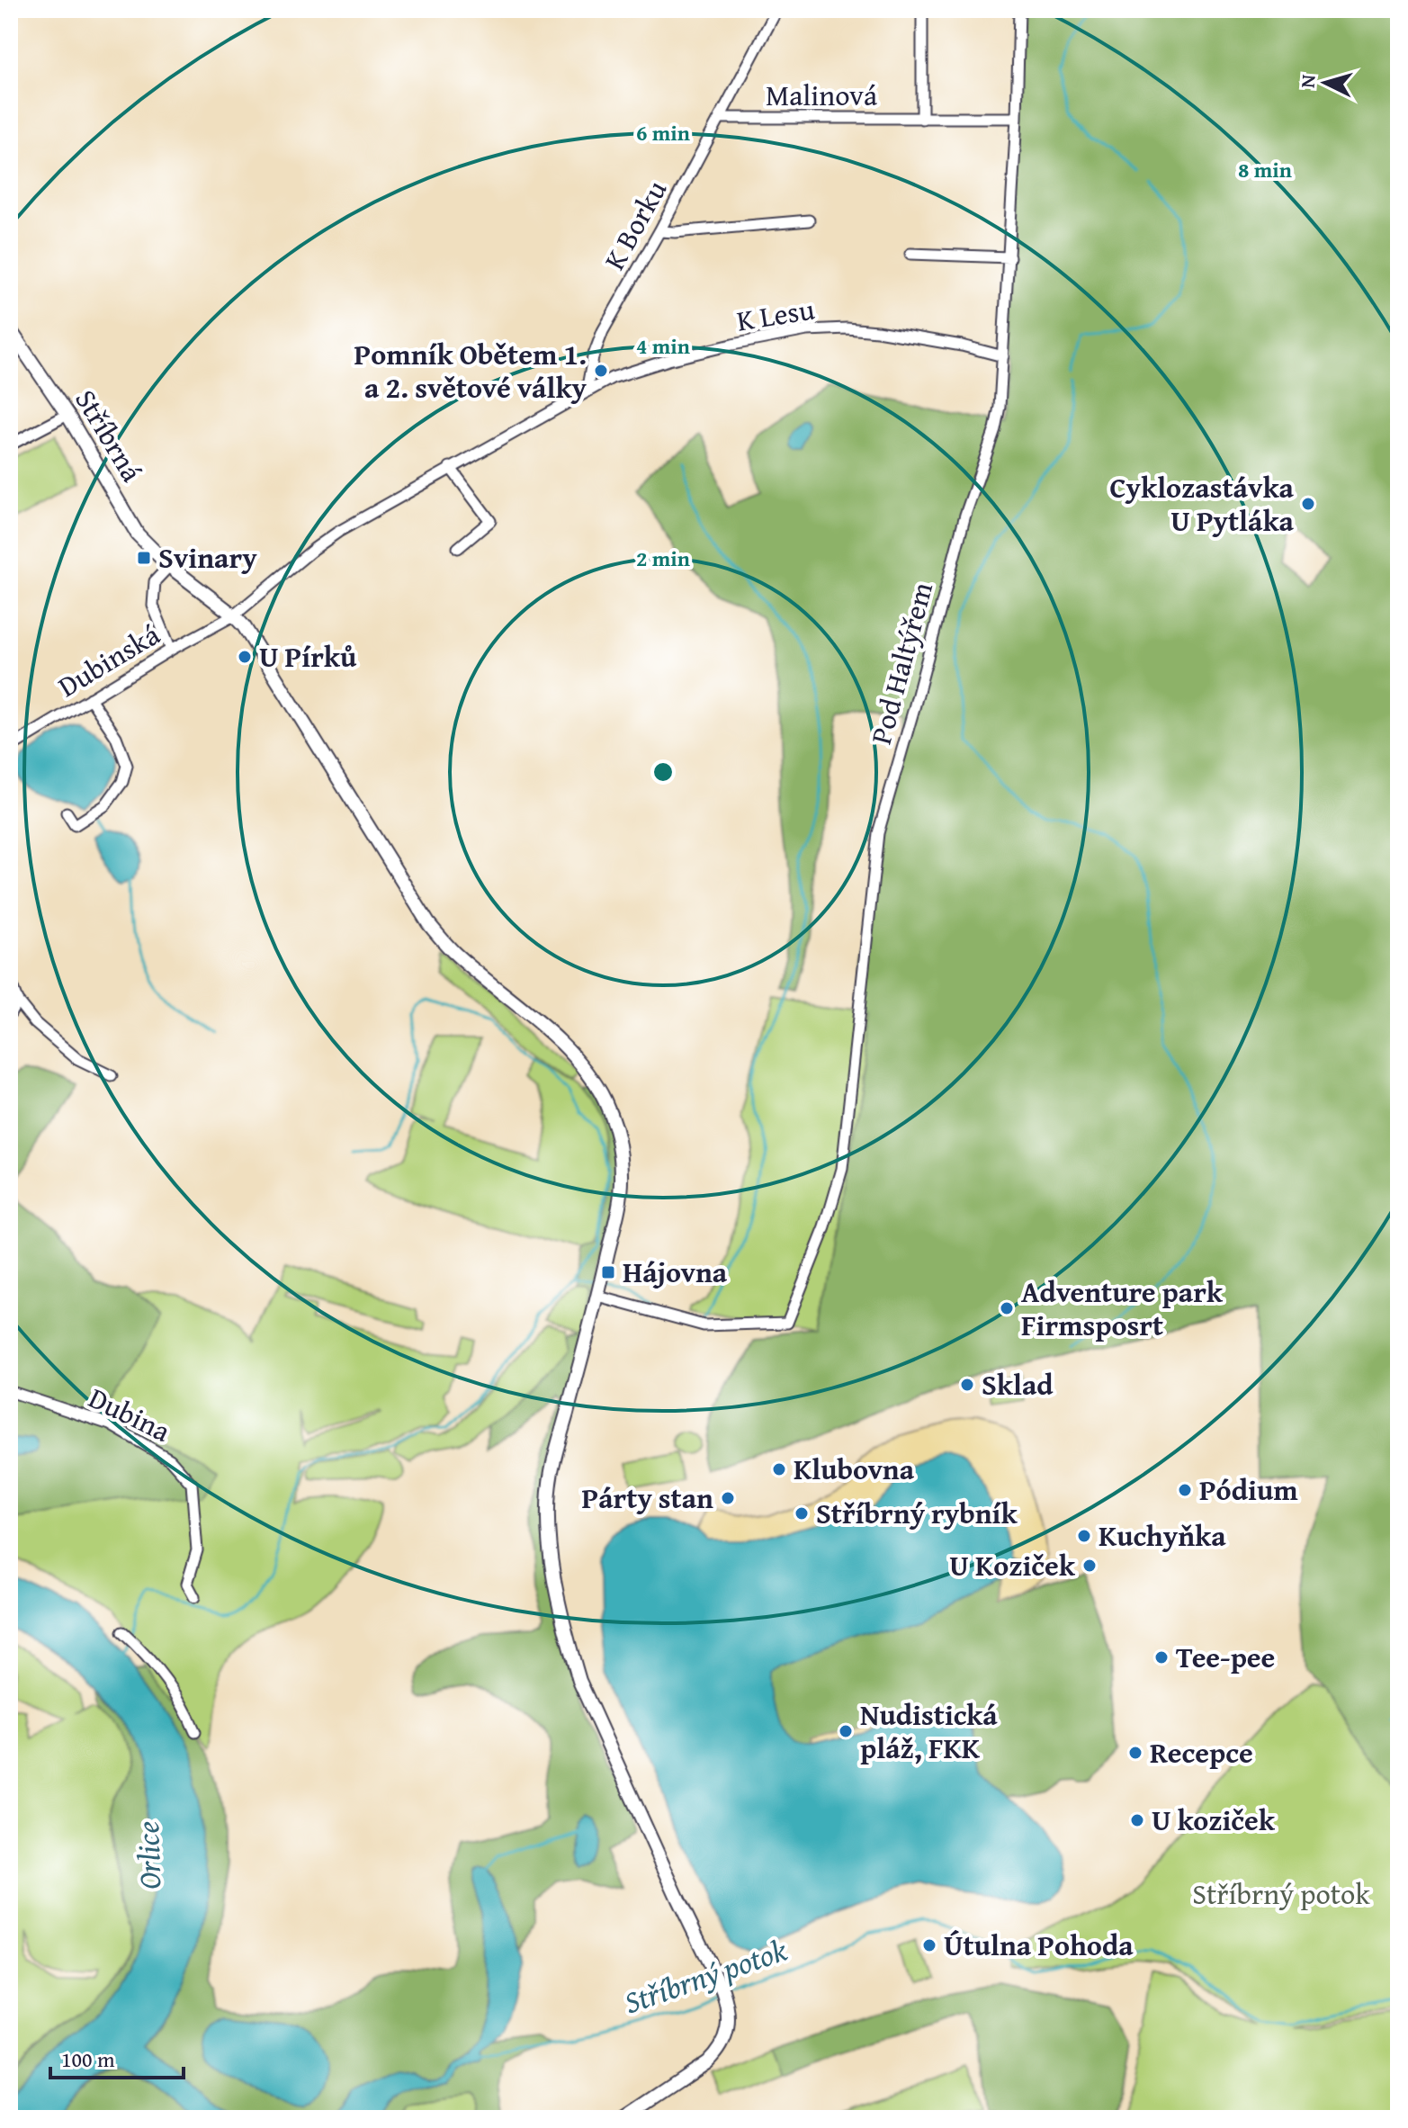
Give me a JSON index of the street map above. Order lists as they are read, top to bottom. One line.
{"streets":{"street":["Malinová","K Borku","K Lesu","Stříbrná","Dubinská","Pod Haltýřem","Dubina"]},"crossings":[["Malinová","K Borku"],["Malinová","Pod Haltýřem"],["K Borku","K Lesu"],["K Lesu","Stříbrná"],["K Lesu","Dubinská"],["K Lesu","Pod Haltýřem"],["Stříbrná","Dubinská"],["Stříbrná","Pod Haltýřem"]],"water":["Orlice","Stříbrný potok"],"parks":["Stříbrný potok"],"places":{"other":["Pomník Obětem 1. a 2. světové války","Cyklozastávka U Pytláka","U Pírků","Adventure park Firmsposrt","Sklad","Klubovna","Pódium","Párty stan","Stříbrný rybník","Kuchyňka","U Koziček","Tee-pee","Nudistická pláž, FKK","Recepce","U koziček","Útulna Pohoda"],"transit":["Svinary","Hájovna"]},"scale_bar":"100 m","north":"left","rings":["6 min","8 min","4 min","2 min"]}
